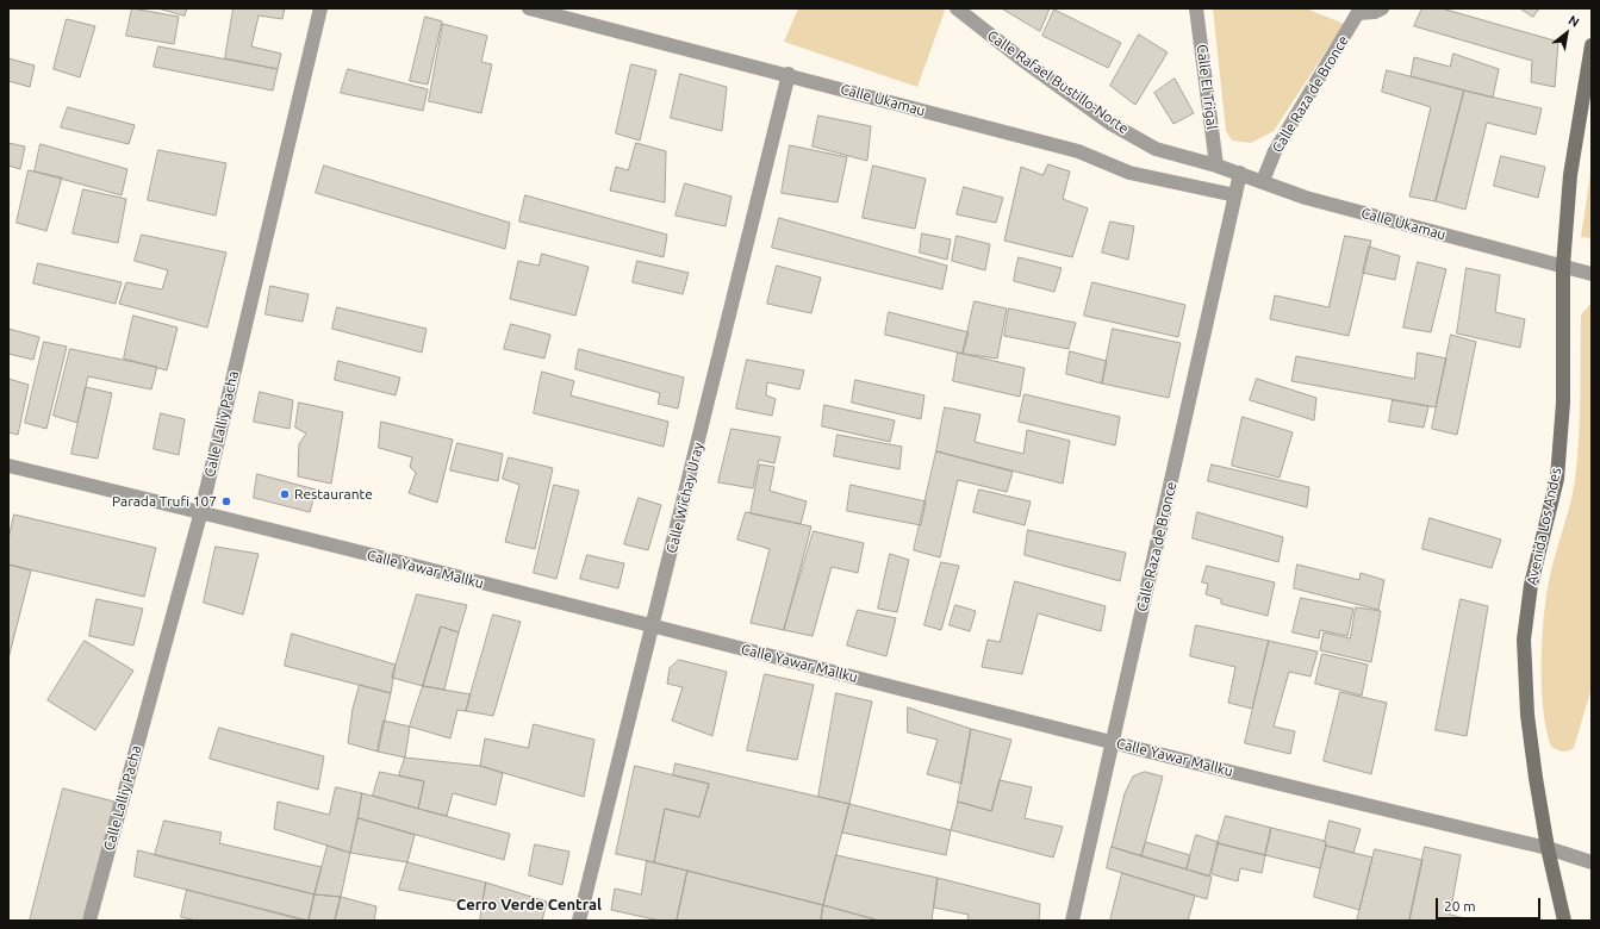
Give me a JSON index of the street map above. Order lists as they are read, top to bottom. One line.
{"streets":{"street":["Calle Rafael Bustillo-Norte","Calle El Trigal","Calle Raza de Bronce","Calle Ukamau","Calle Lalliy Pacha","Calle Wichay Uray","Avenida Los Andes","Calle Yawar Mallku"]},"crossings":[["Calle Rafael Bustillo-Norte","Calle El Trigal"],["Calle Rafael Bustillo-Norte","Calle Ukamau"],["Calle El Trigal","Calle Ukamau"],["Calle Raza de Bronce","Calle Ukamau"],["Calle Raza de Bronce","Calle Yawar Mallku"],["Calle Ukamau","Calle Wichay Uray"],["Calle Ukamau","Avenida Los Andes"],["Calle Lalliy Pacha","Calle Yawar Mallku"],["Calle Wichay Uray","Calle Yawar Mallku"],["Avenida Los Andes","Calle Yawar Mallku"]],"districts":["Cerro Verde Central"],"places":["Restaurante","Parada Trufi 107"],"scale_bar":"20 m","north":"top right"}
